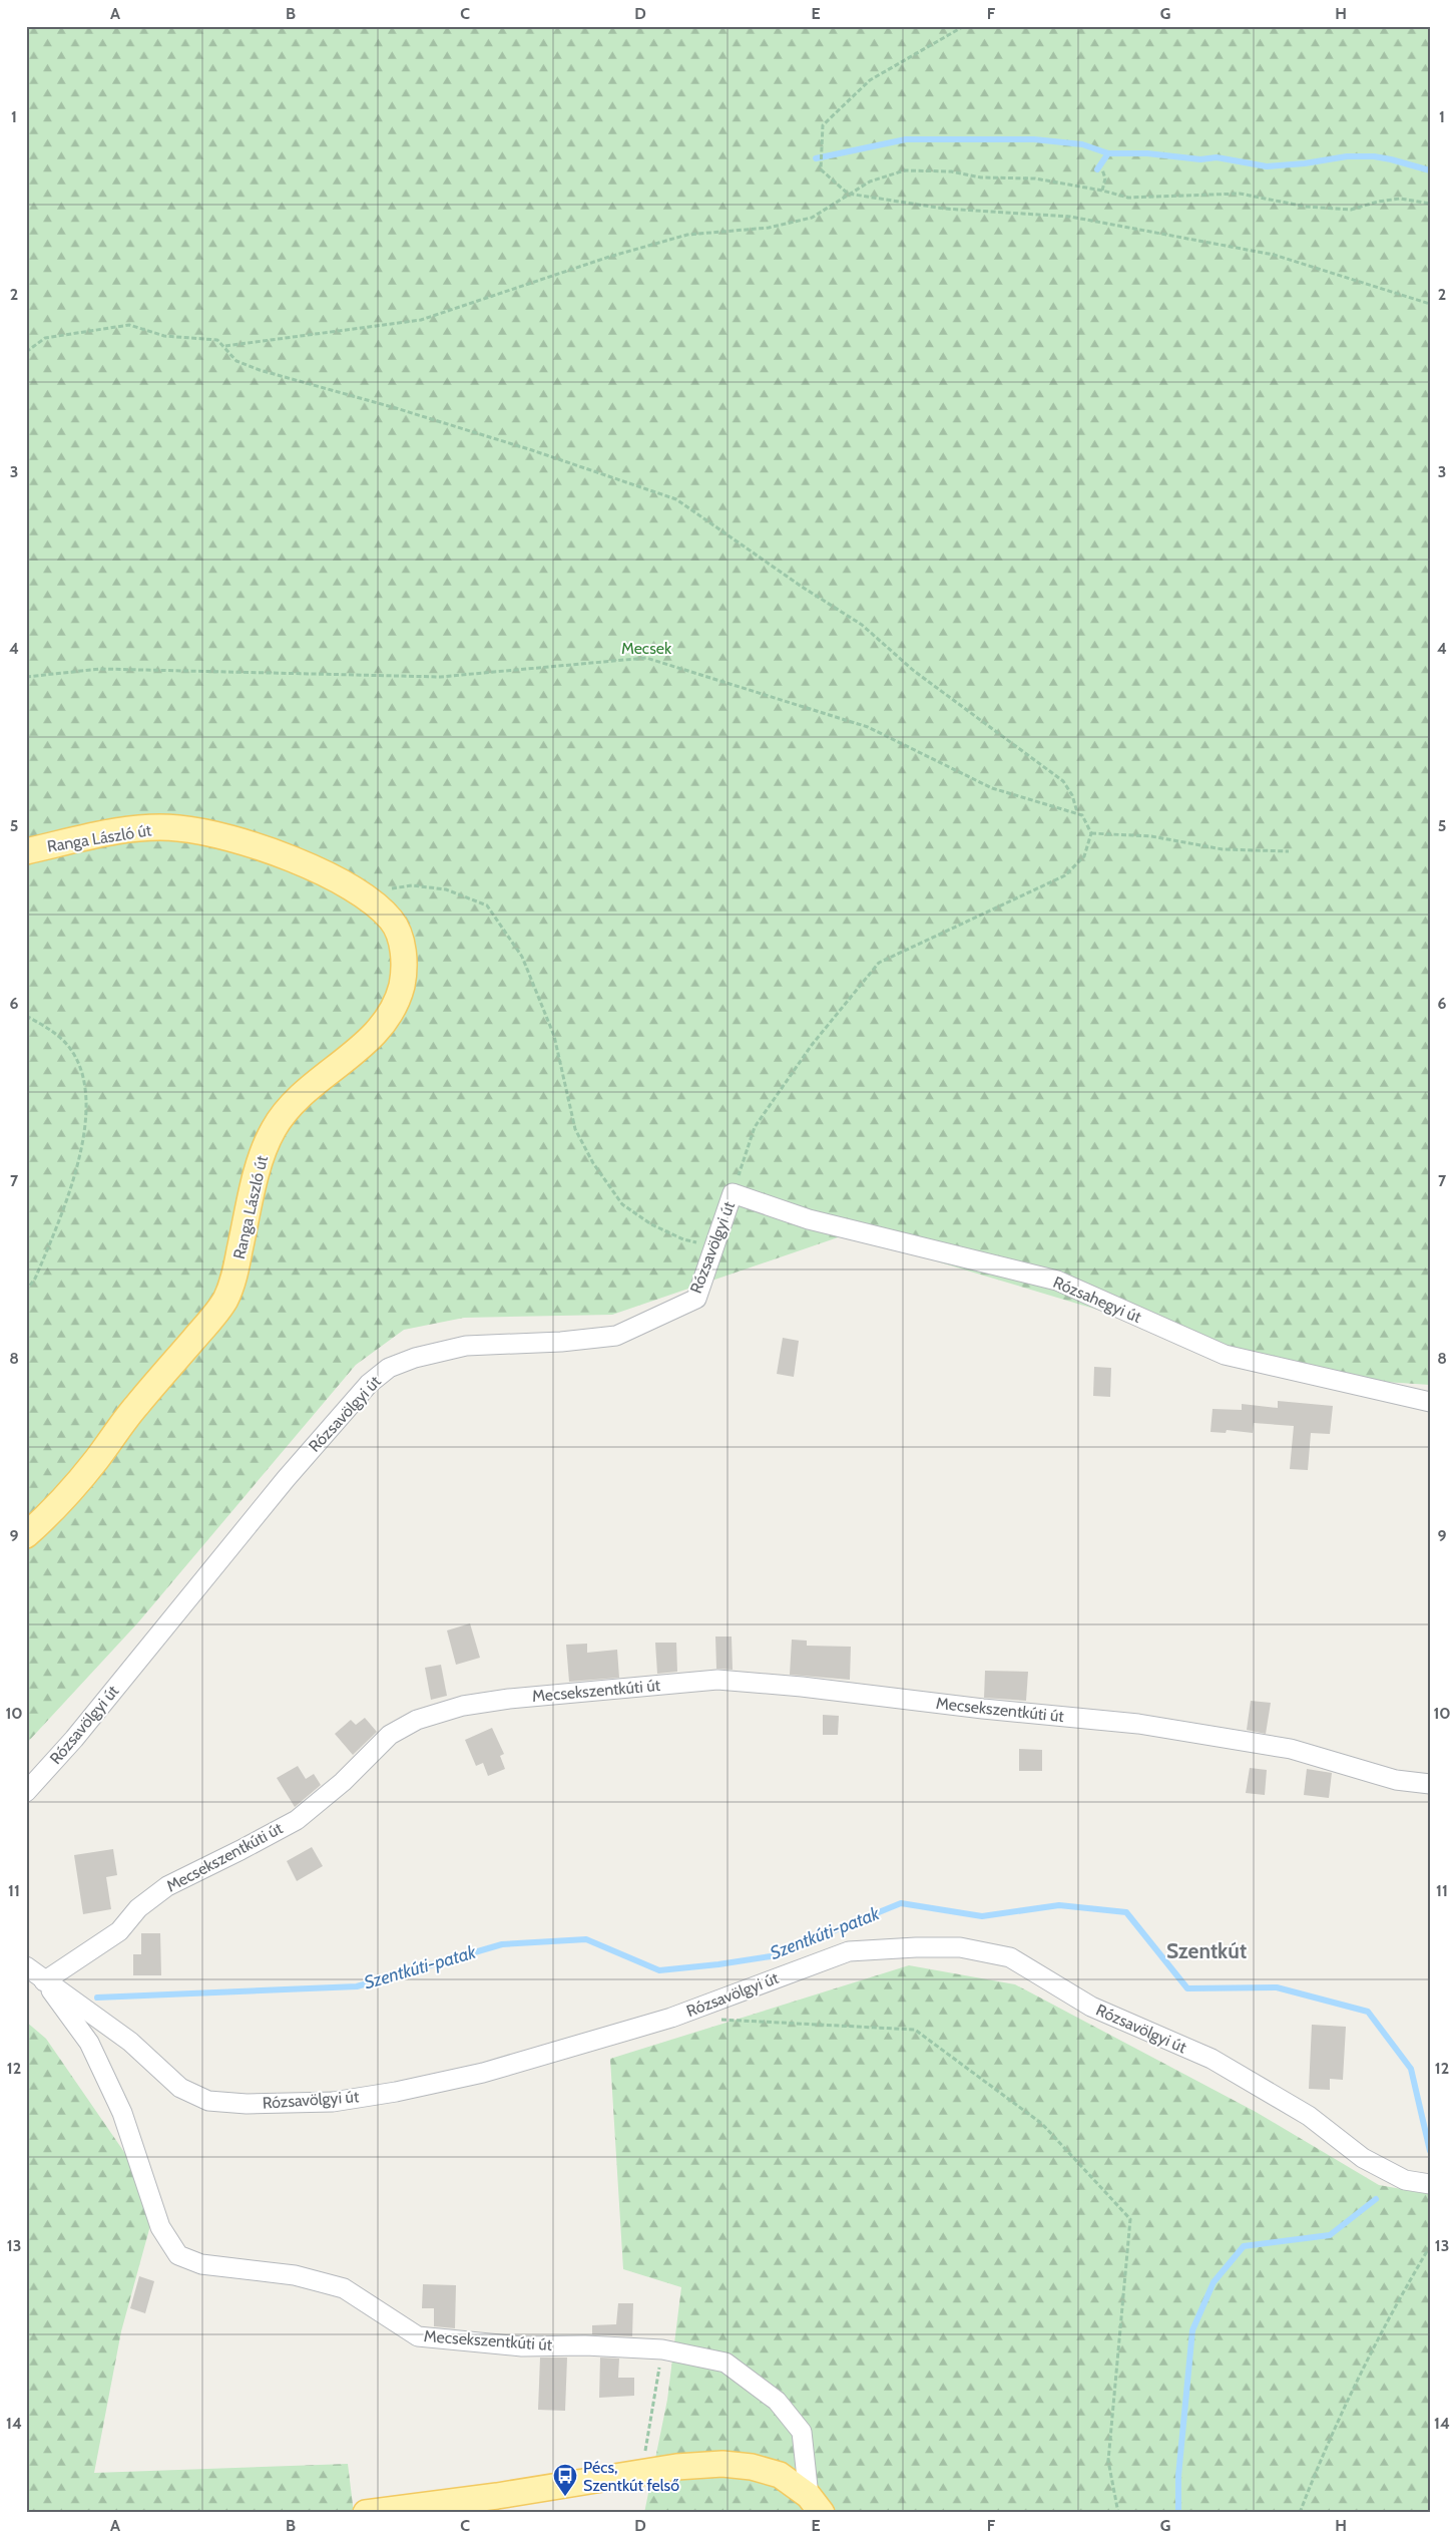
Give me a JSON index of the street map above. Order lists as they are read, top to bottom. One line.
{"streets":{"main road":["Ranga László út"],"street":["Rózsavölgyi út","Rózsahegyi út","Mecsekszentkúti út"]},"crossings":[["Rózsavölgyi út","Rózsahegyi út"],["Rózsavölgyi út","Mecsekszentkúti út"]],"districts":["Szentkút"],"water":["Szentkúti-patak"],"parks":["Mecsek"],"places":{"bus stop":["Pécs, Szentkút felső"]},"grid":{"columns":["A","B","C","D","E","F","G","H"],"rows":["1","2","3","4","5","6","7","8","9","10","11","12","13","14"]}}
